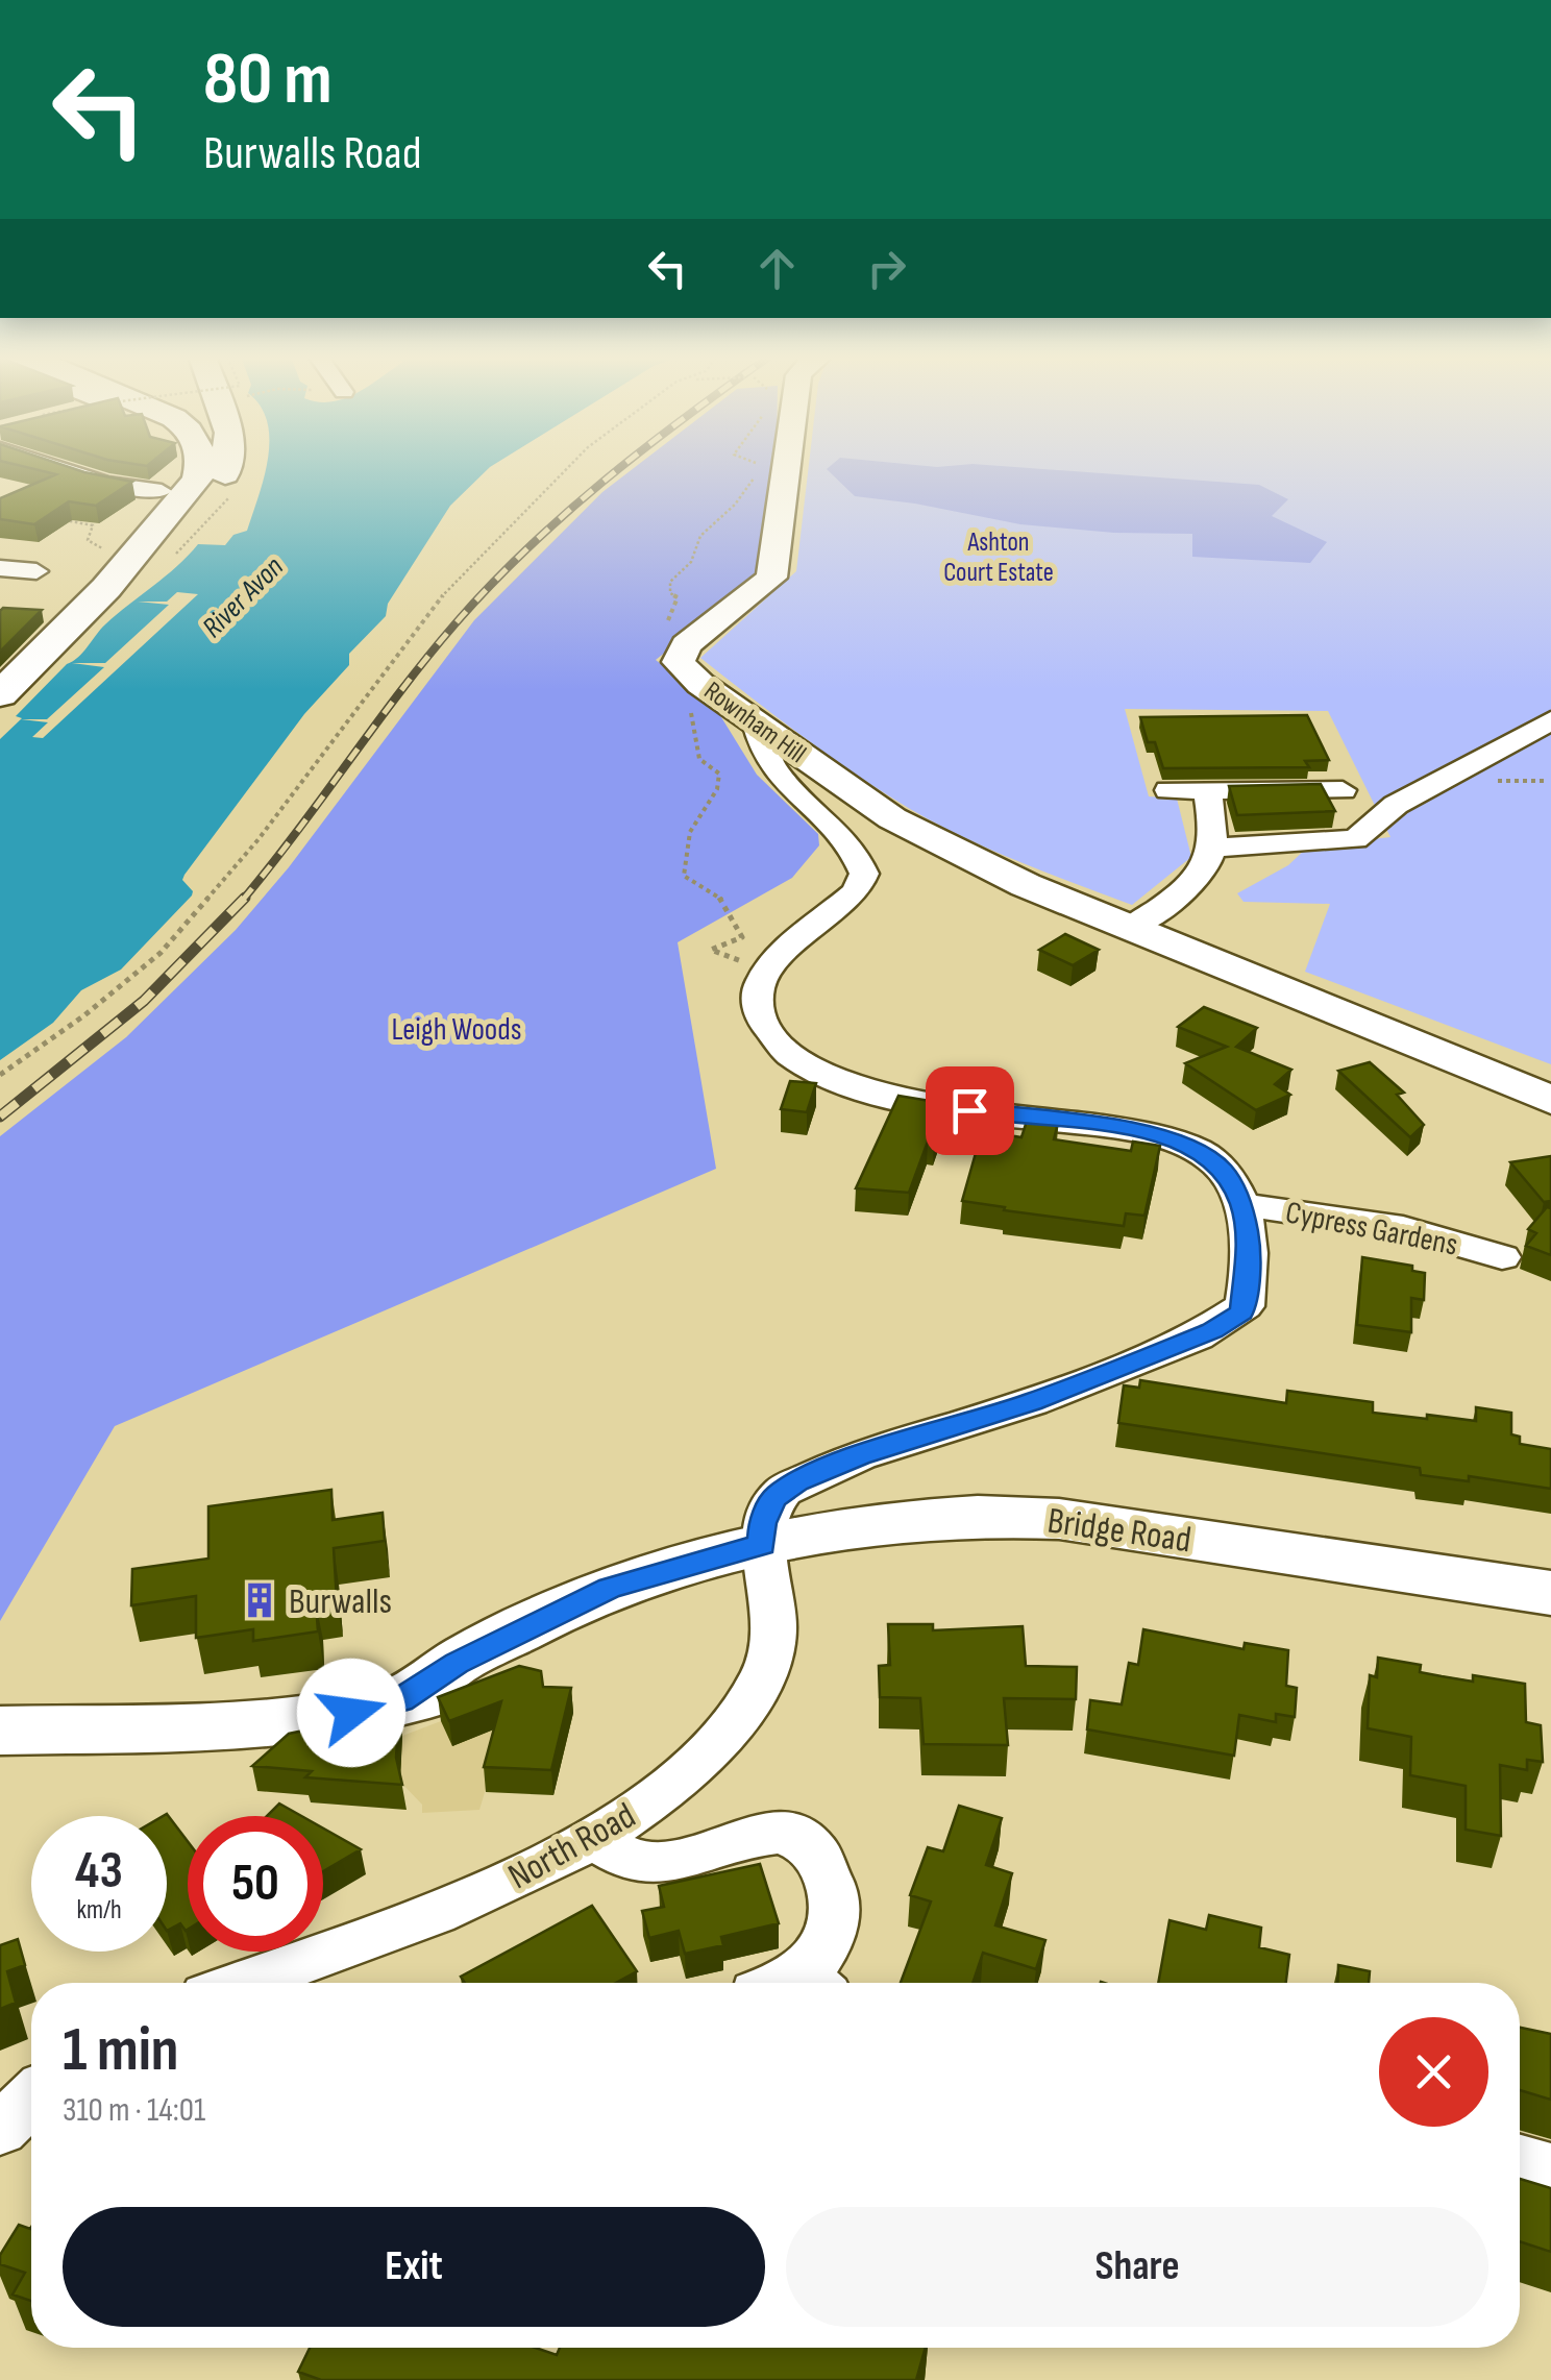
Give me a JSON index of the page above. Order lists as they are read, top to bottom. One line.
{"streets":{"main road":["Rownham Hill","Bridge Road"],"street":["Cypress Gardens","North Road"]},"crossings":[["Bridge Road","North Road"]],"water":["River Avon"],"parks":["Ashton Court Estate","Leigh Woods"],"places":{"building":["Burwalls"]},"page":{"turn":["80 m","Burwalls Road"],"speed":"43 km/h","limit":"50","heading":["1 min","310 m · 14:01"],"buttons":["Exit","Share"]}}
